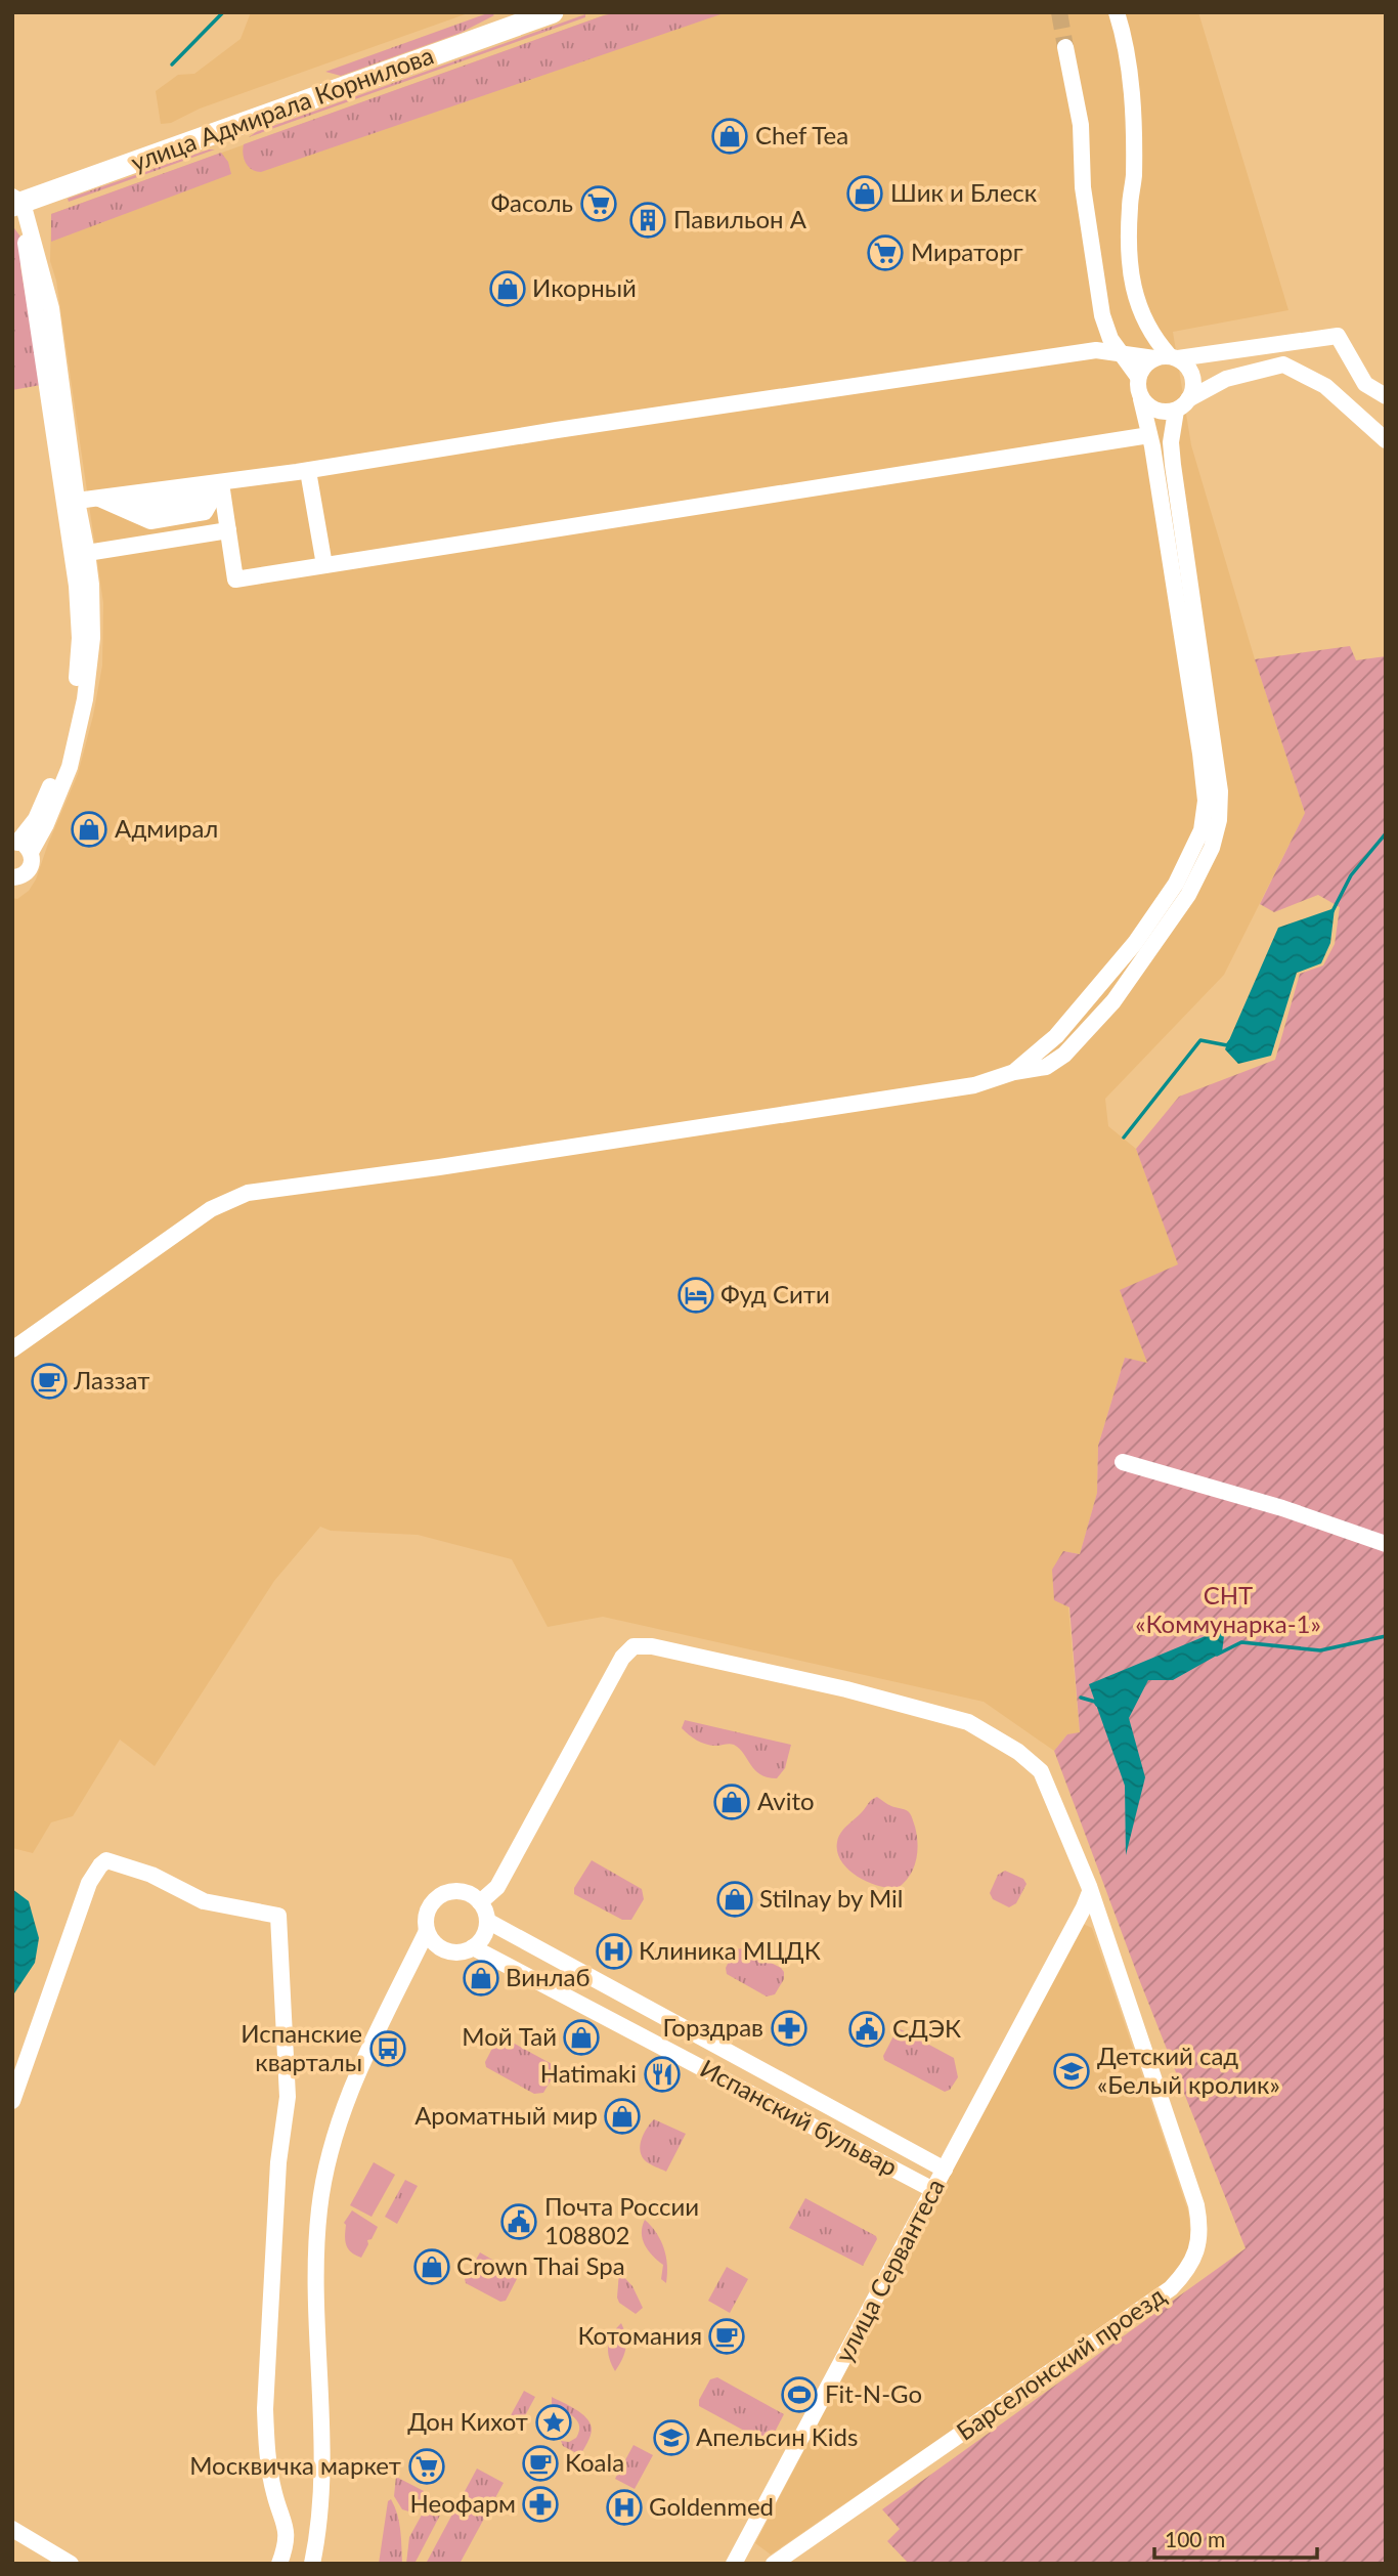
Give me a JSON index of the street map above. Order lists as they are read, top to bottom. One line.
{"streets":{"main road":["улица Адмирала Корнилова"],"street":["Испанский бульвар","улица Сервантеса","Барселонский проезд"]},"crossings":[["Испанский бульвар","улица Сервантеса"],["Испанский бульвар","Барселонский проезд"],["улица Сервантеса","Барселонский проезд"]],"parks":["СНТ «Коммунарка-1»"],"places":{"shop":["Chef Tea","Шик и Блеск","Икорный","Адмирал","Avito","Stilnay by Mil","Винлаб","Мой Тай","Ароматный мир","Crown Thai Spa"],"supermarket":["Фасоль","Мираторг","Москвичка маркет"],"building":["Павильон А"],"hotel":["Фуд Сити"],"cafe":["Лаззат","Котомания","Koala"],"hospital":["Клиника МЦДК","Goldenmed"],"pharmacy":["Горздрав","Неофарм"],"public building":["СДЭК","Почта России 108802"],"bus stop":["Испанские кварталы"],"school or university":["Детский сад «Белый кролик»","Апельсин Kids"],"restaurant":["Hatimaki"],"sports":["Fit-N-Go"],"place":["Дон Кихот"]},"scale_bar":"100 m"}
